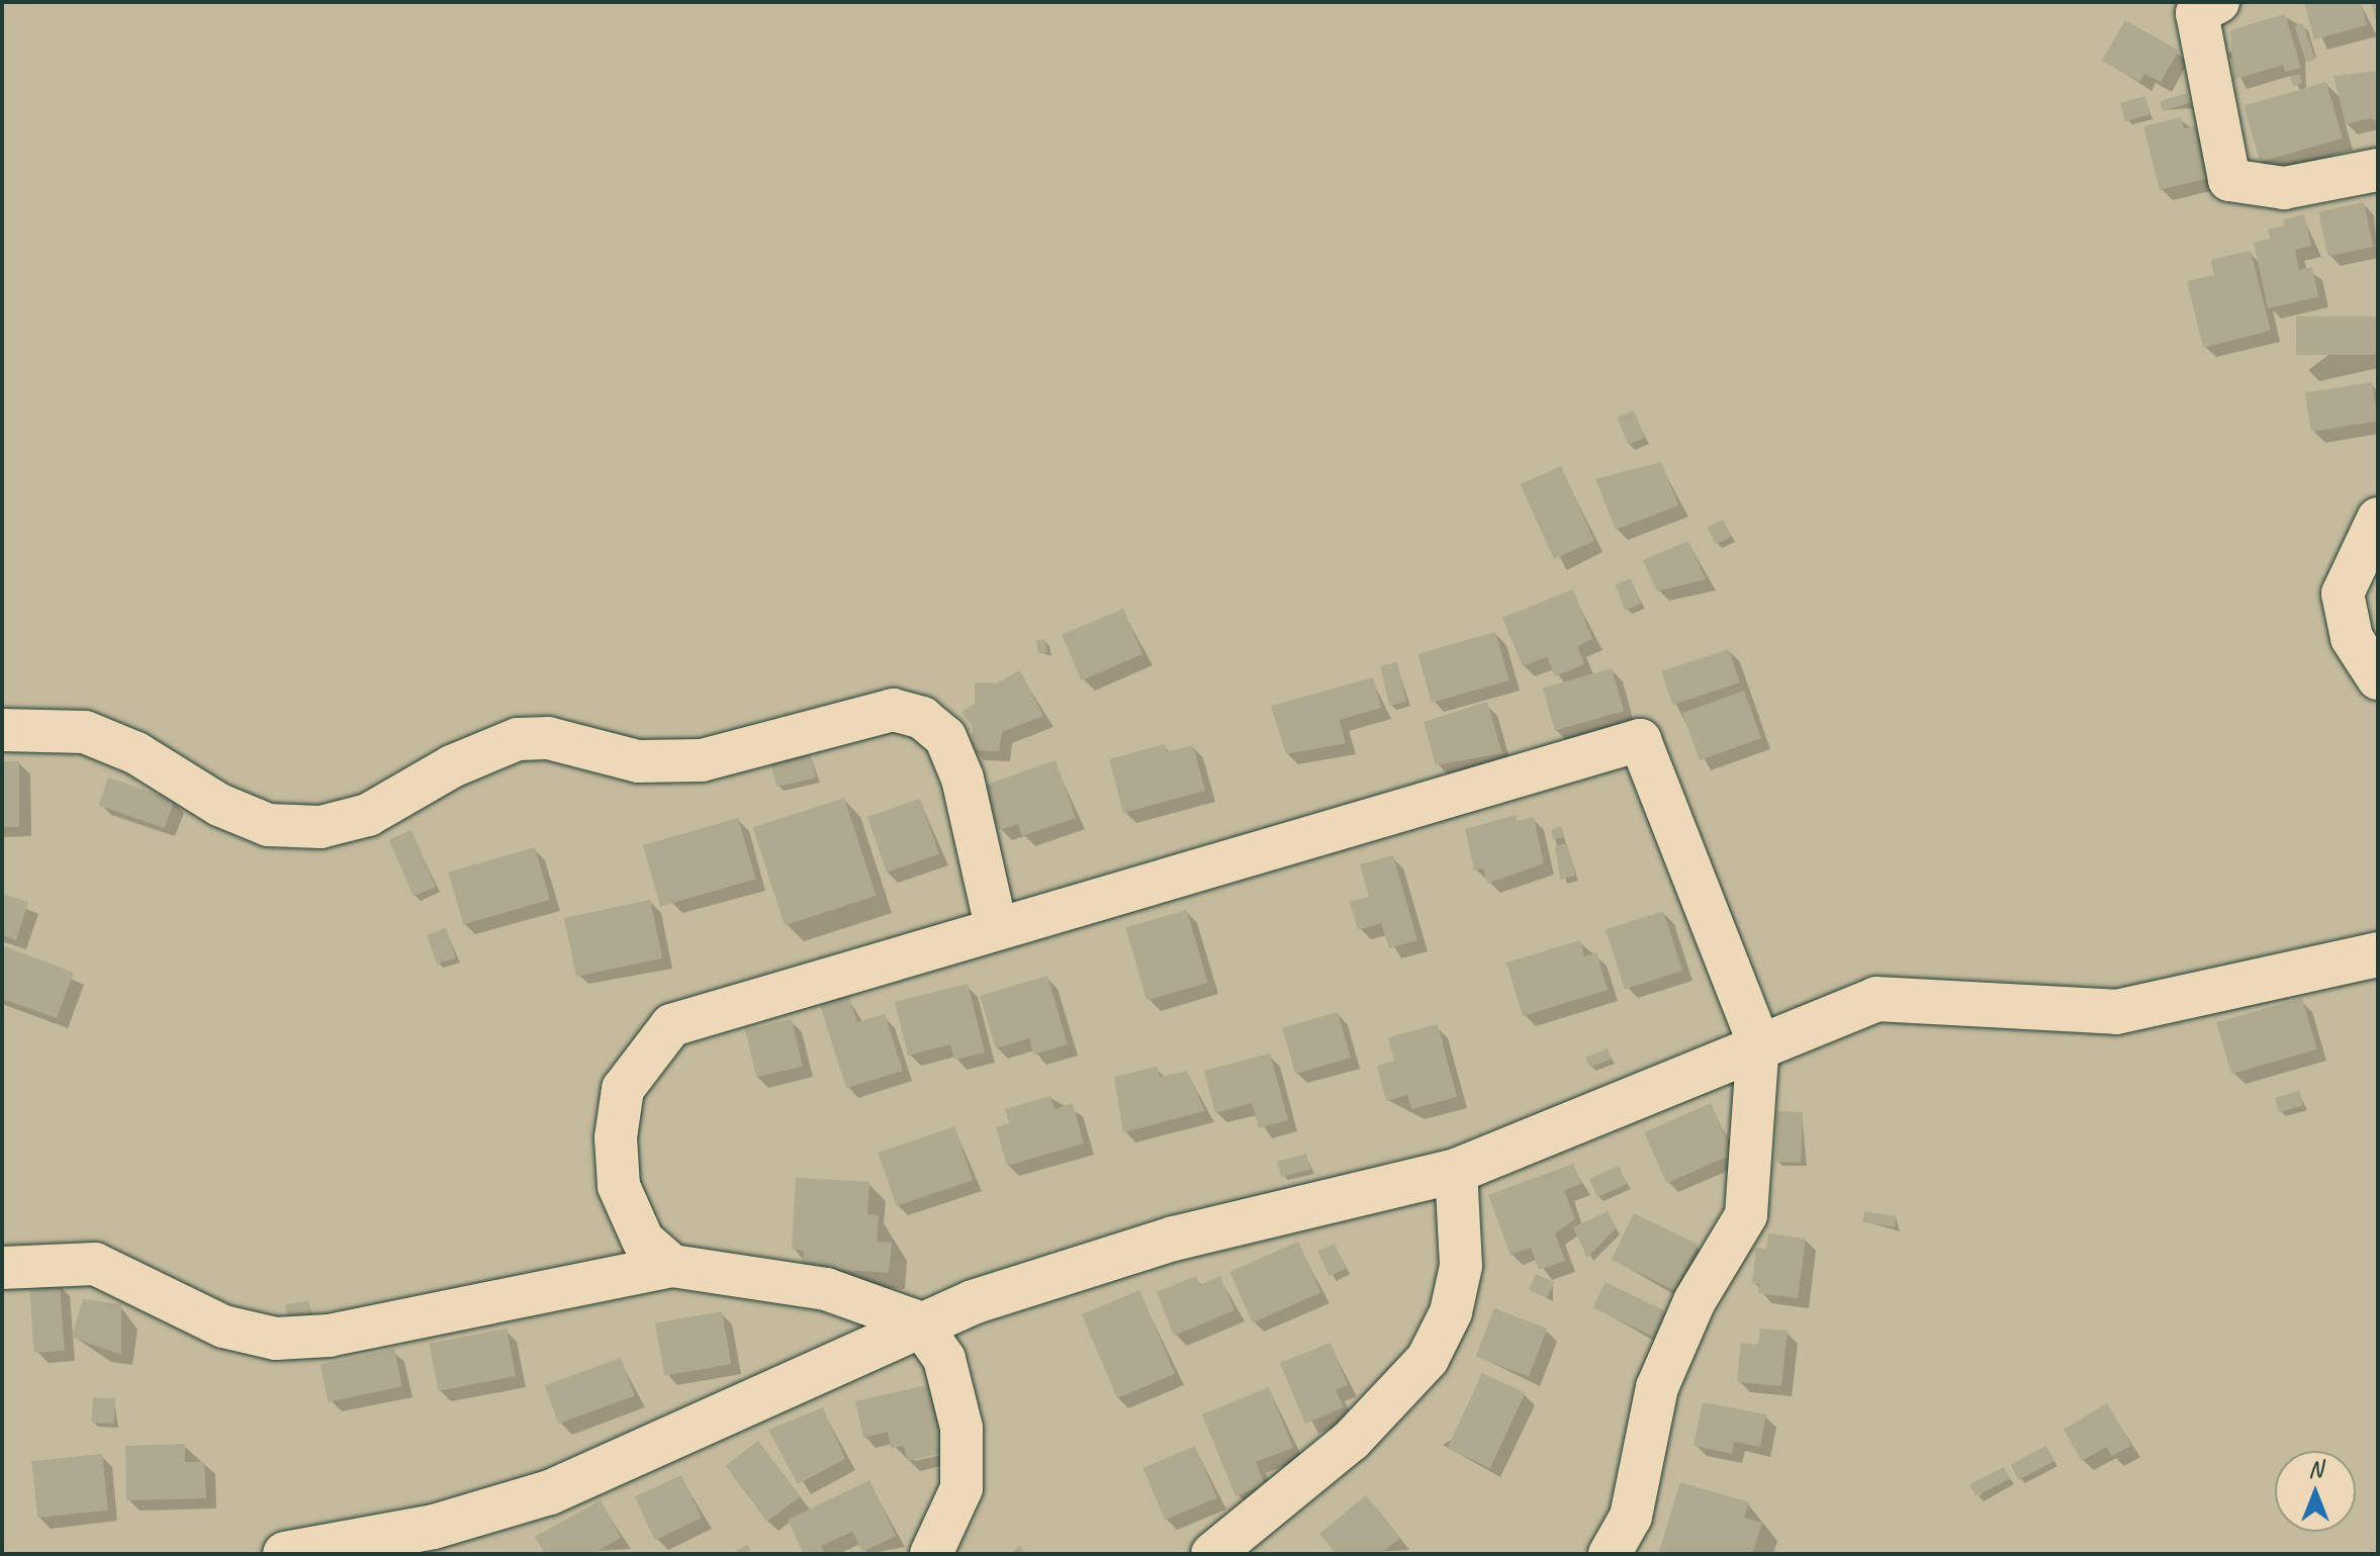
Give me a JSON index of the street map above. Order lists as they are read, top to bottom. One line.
{"north":"top"}
